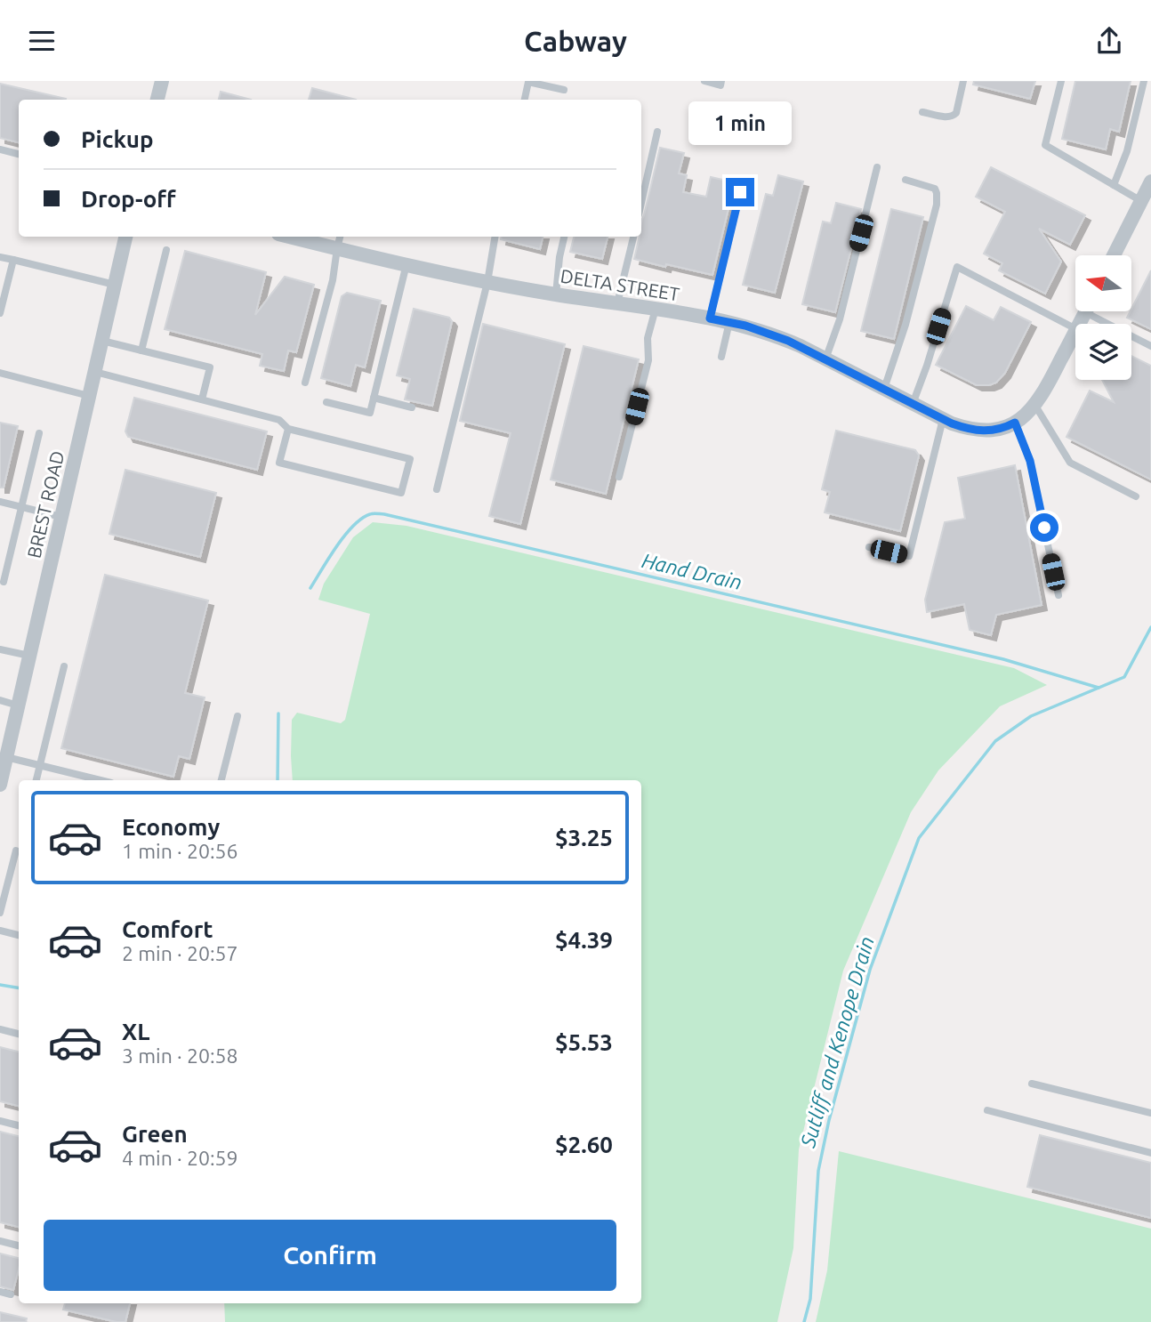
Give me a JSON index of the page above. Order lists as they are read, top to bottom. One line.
{"streets":{"street":["DELTA STREET","BREST ROAD"]},"water":["Hand Drain","Sutliff and Kenope Drain"],"north":"left","page":{"header":"Cabway","banner":["Pickup","Drop-off"],"bubble":"1 min","list":[{"name":"Economy","note":"1 min · 20:56","value":"$3.25"},{"name":"Comfort","note":"2 min · 20:57","value":"$4.39"},{"name":"XL","note":"3 min · 20:58","value":"$5.53"},{"name":"Green","note":"4 min · 20:59","value":"$2.60"}],"buttons":"Confirm"}}
